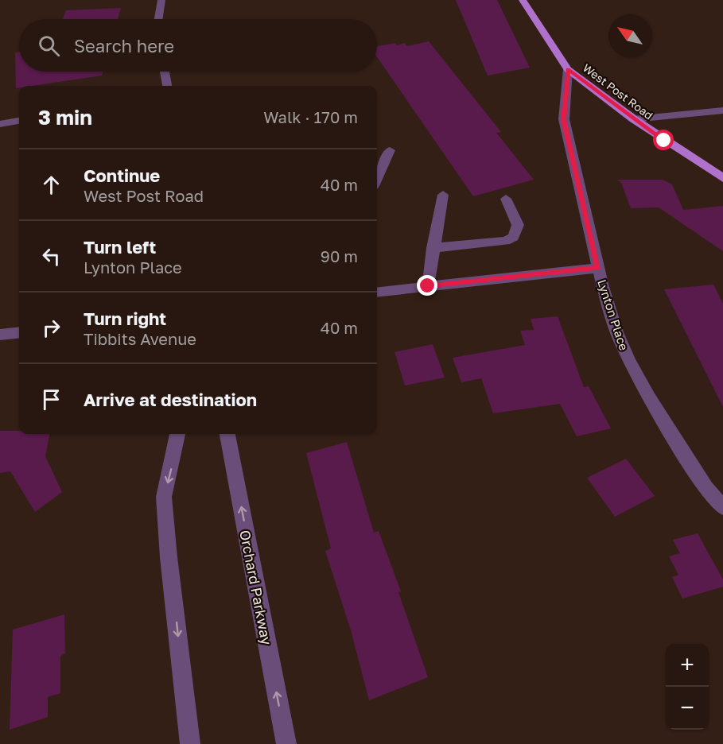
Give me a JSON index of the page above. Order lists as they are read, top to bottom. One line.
{"streets":{"main road":["West Post Road"],"street":["Lynton Place","Orchard Parkway"]},"crossings":[["West Post Road","Lynton Place"]],"north":"top left","page":{"search":"Search here","heading":["3 min","Walk · 170 m"],"list":[["Continue","West Post Road","40 m"],["Turn left","Lynton Place","90 m"],["Turn right","Tibbits Avenue","40 m"],"Arrive at destination"],"map_buttons":["+","−"]}}
